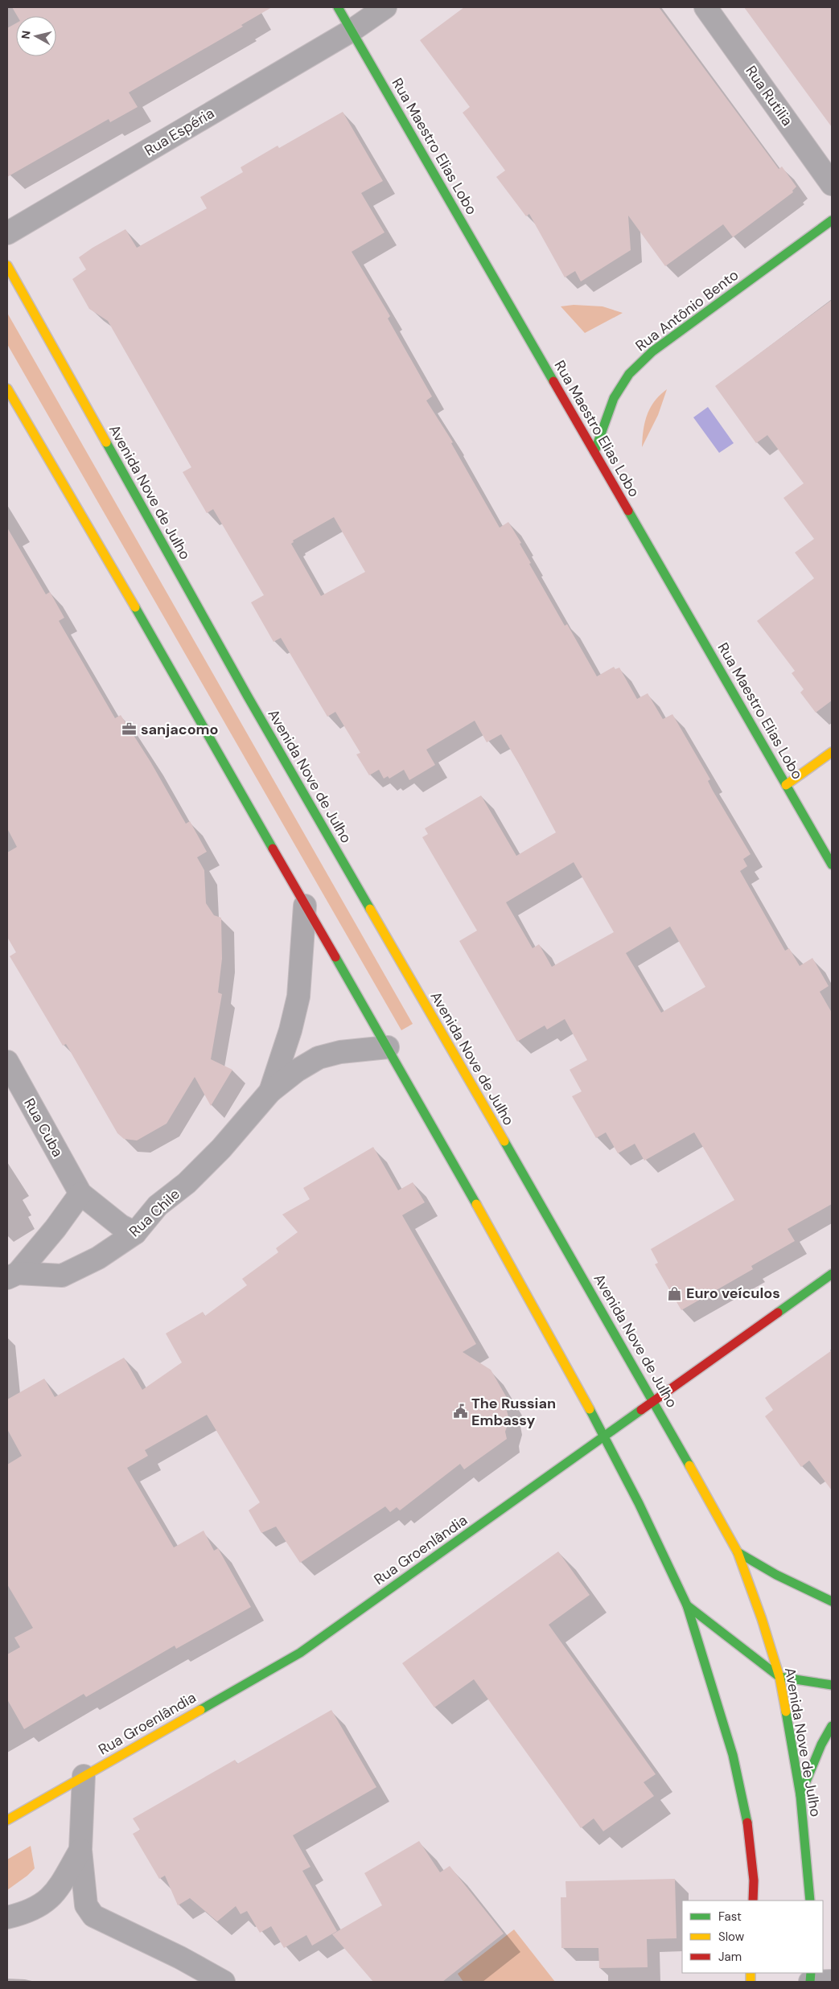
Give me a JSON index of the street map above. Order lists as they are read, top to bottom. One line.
{"streets":{"main road":["Rua Maestro Elias Lobo","Rua Antônio Bento","Avenida Nove de Julho","Rua Groenlândia"],"street":["Rua Rutilia","Rua Espéria","Rua Cuba","Rua Chile"]},"crossings":[["Rua Espéria","Rua Maestro Elias Lobo"],["Rua Maestro Elias Lobo","Rua Antônio Bento"],["Avenida Nove de Julho","Rua Groenlândia"],["Rua Cuba","Rua Chile"]],"places":{"office":["sanjacomo"],"shop":["Euro veículos"],"public building":["The Russian Embassy"]},"legend":["Fast","Slow","Jam"],"north":"left"}
